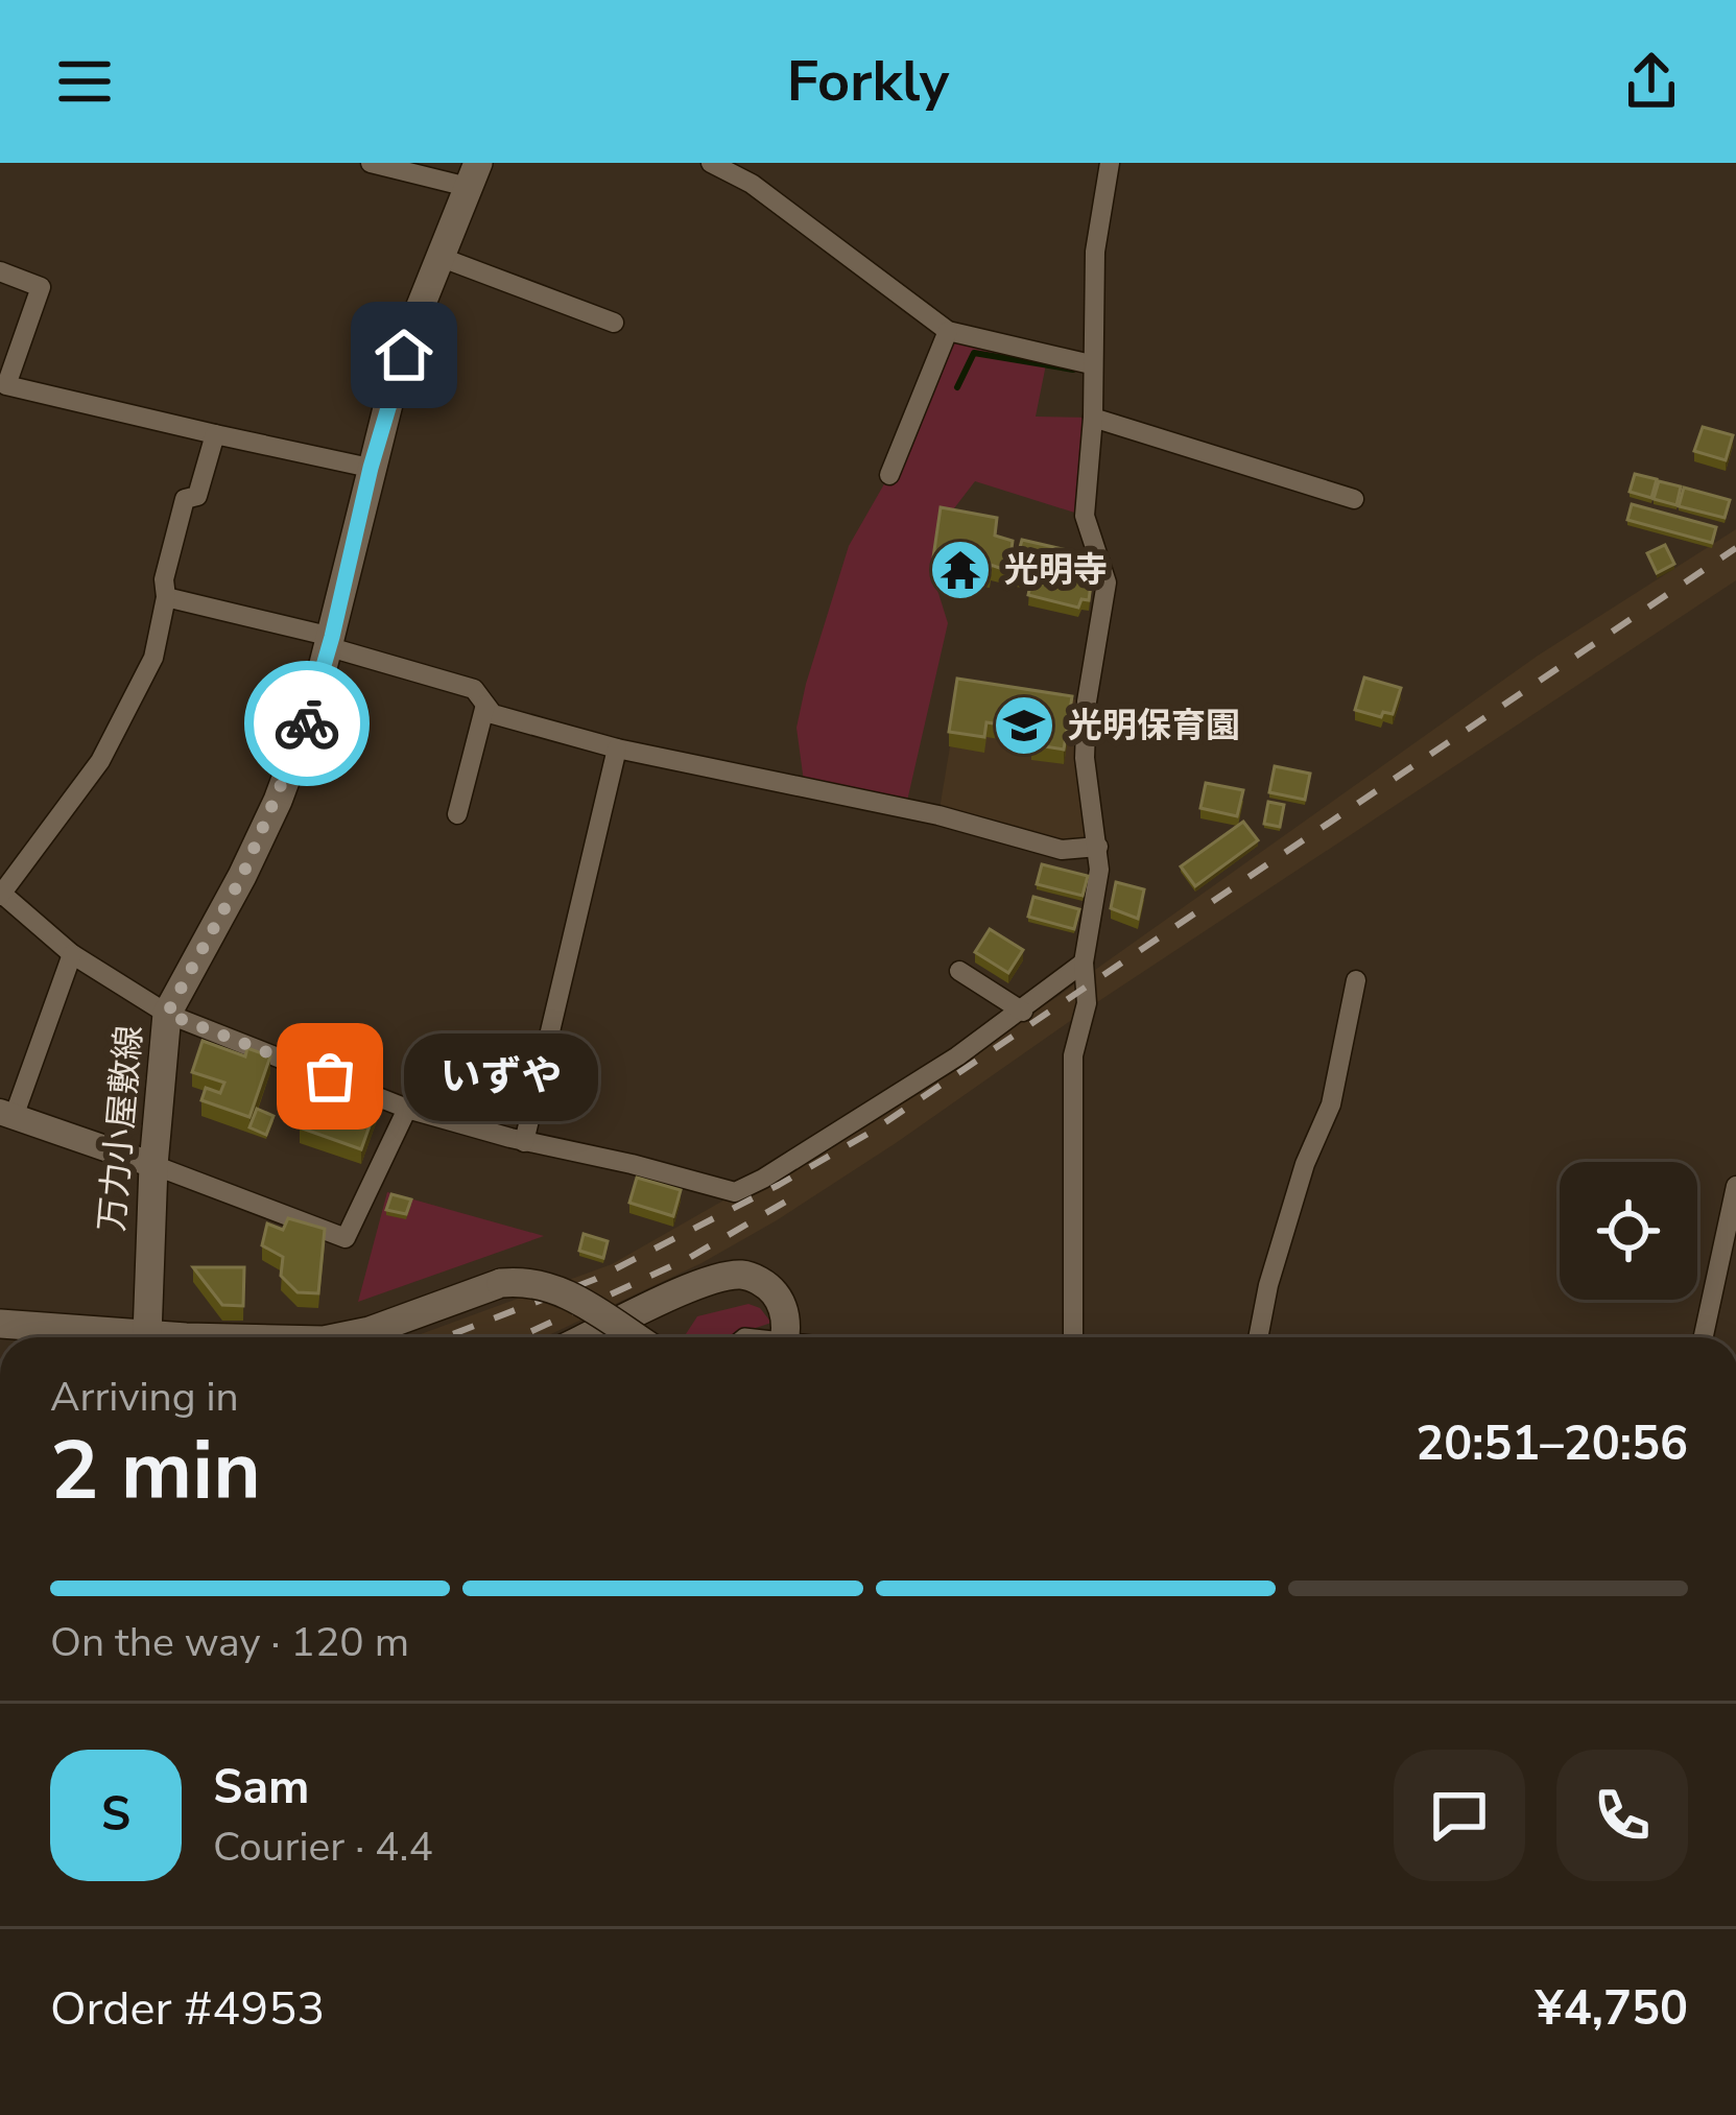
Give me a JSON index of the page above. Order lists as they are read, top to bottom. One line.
{"streets":{"main road":["万力小屋敷線"]},"places":{"temple":["光明寺"],"school or university":["光明保育園"],"other":["いずや"]},"page":{"header":"Forkly","bubble":"いずや","heading":["2 min","Arriving in","20:51–20:56"],"panel":["Sam","Courier · 4.4","Order #4953","¥4,750"],"bar":"On the way · 120 m","round":"S"}}
